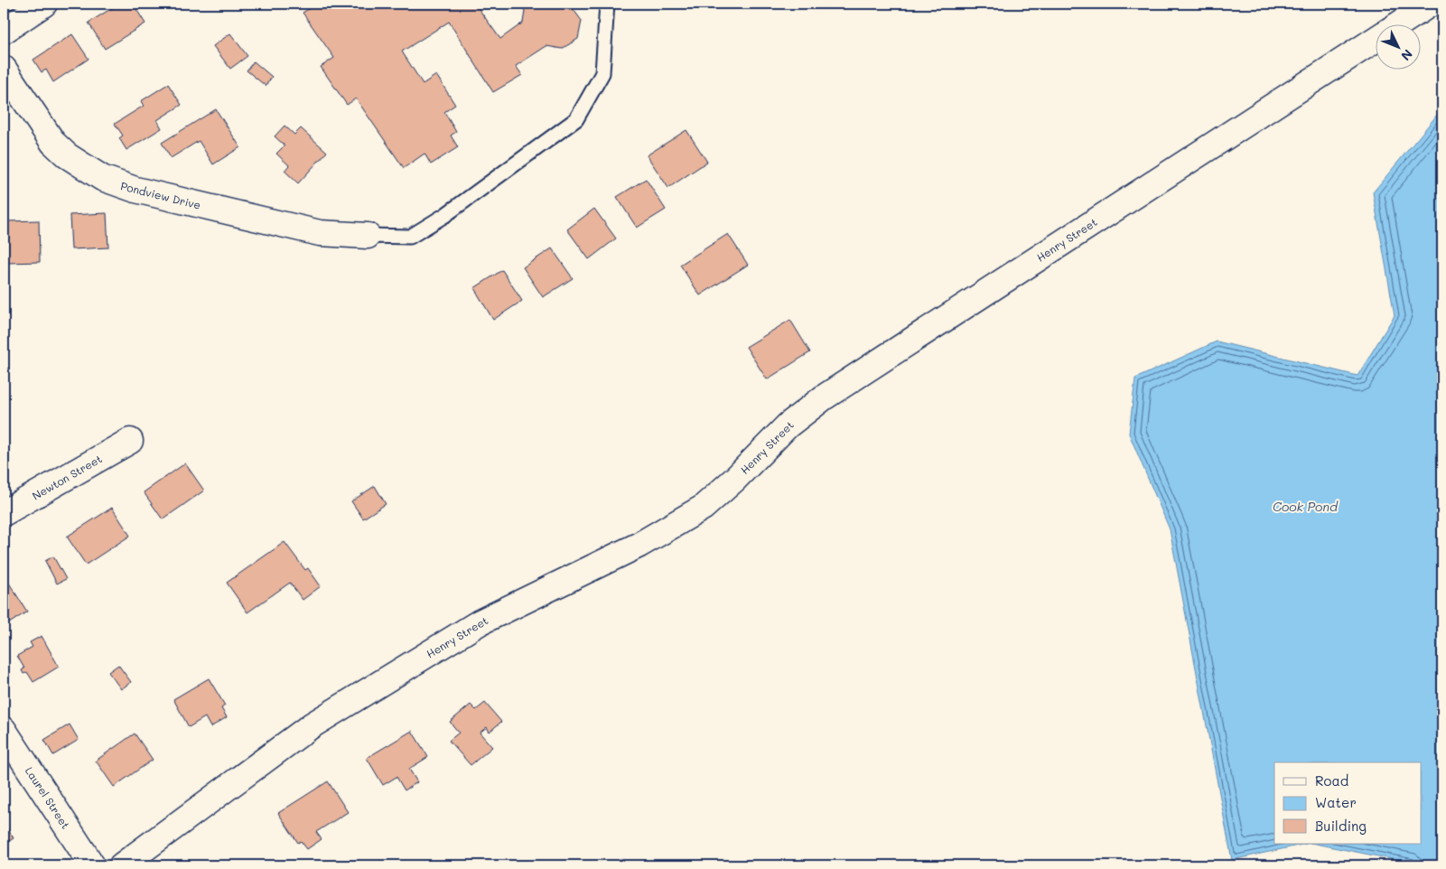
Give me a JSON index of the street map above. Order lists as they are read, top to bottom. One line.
{"streets":{"street":["Pondview Drive","Henry Street","Newton Street","Laurel Street"]},"water":["Cook Pond"],"legend":["Road","Water","Building"],"north":"bottom right"}
